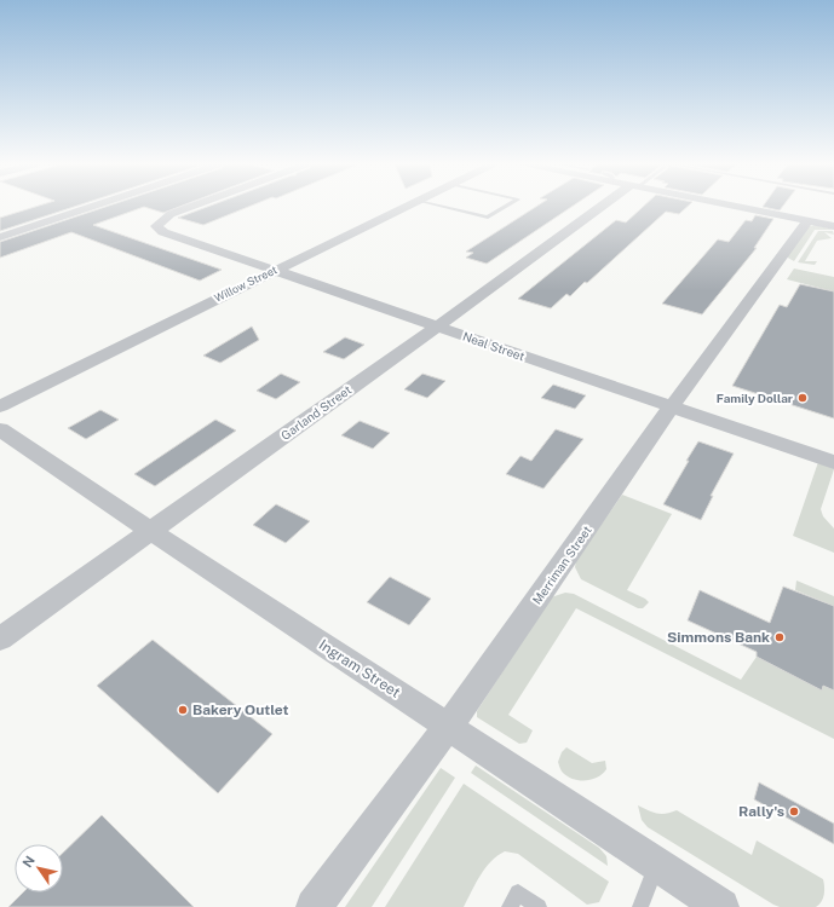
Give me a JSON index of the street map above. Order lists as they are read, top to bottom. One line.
{"streets":{"street":["Willow Street","Neal Street","Garland Street","Merriman Street","Ingram Street"]},"crossings":[["Willow Street","Neal Street"],["Neal Street","Garland Street"],["Neal Street","Merriman Street"],["Garland Street","Ingram Street"],["Merriman Street","Ingram Street"]],"places":["Family Dollar","Simmons Bank","Bakery Outlet","Rally's"],"north":"top left"}
